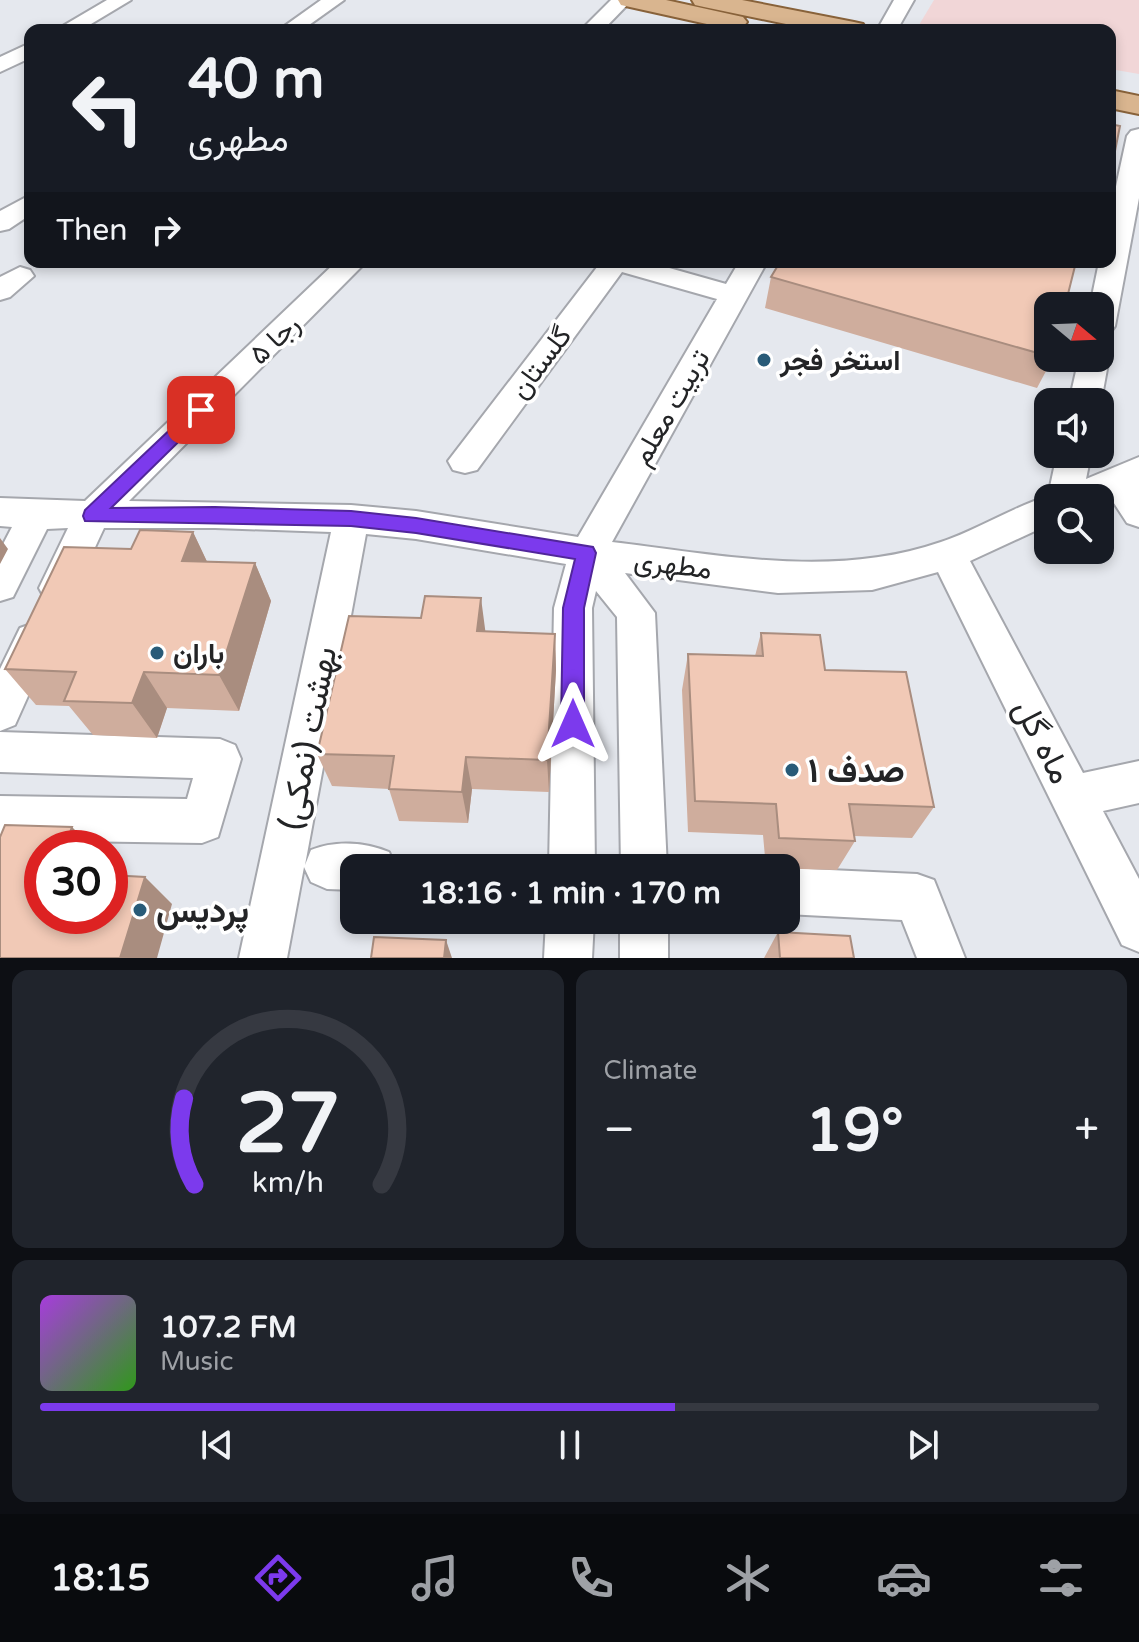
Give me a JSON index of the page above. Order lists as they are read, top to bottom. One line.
{"streets":{"street":["رجا ۵","گلستان","تربیت معلم","مطهری","بهشت (نمکی)","ماه گل"]},"crossings":[["رجا ۵","مطهری"],["تربیت معلم","مطهری"],["مطهری","بهشت (نمکی)"],["مطهری","ماه گل"]],"places":["استخر فجر","باران","صدف ۱","پردیس"],"north":"right","page":{"turn":["40 m","مطهری"],"then":"Then","limit":"30","trip":"18:16 · 1 min · 170 m","tile":"Climate","heat":["−","19°","+"],"song":["107.2 FM","Music"],"tabs":"18:15","gauge":["27","km/h"]}}
